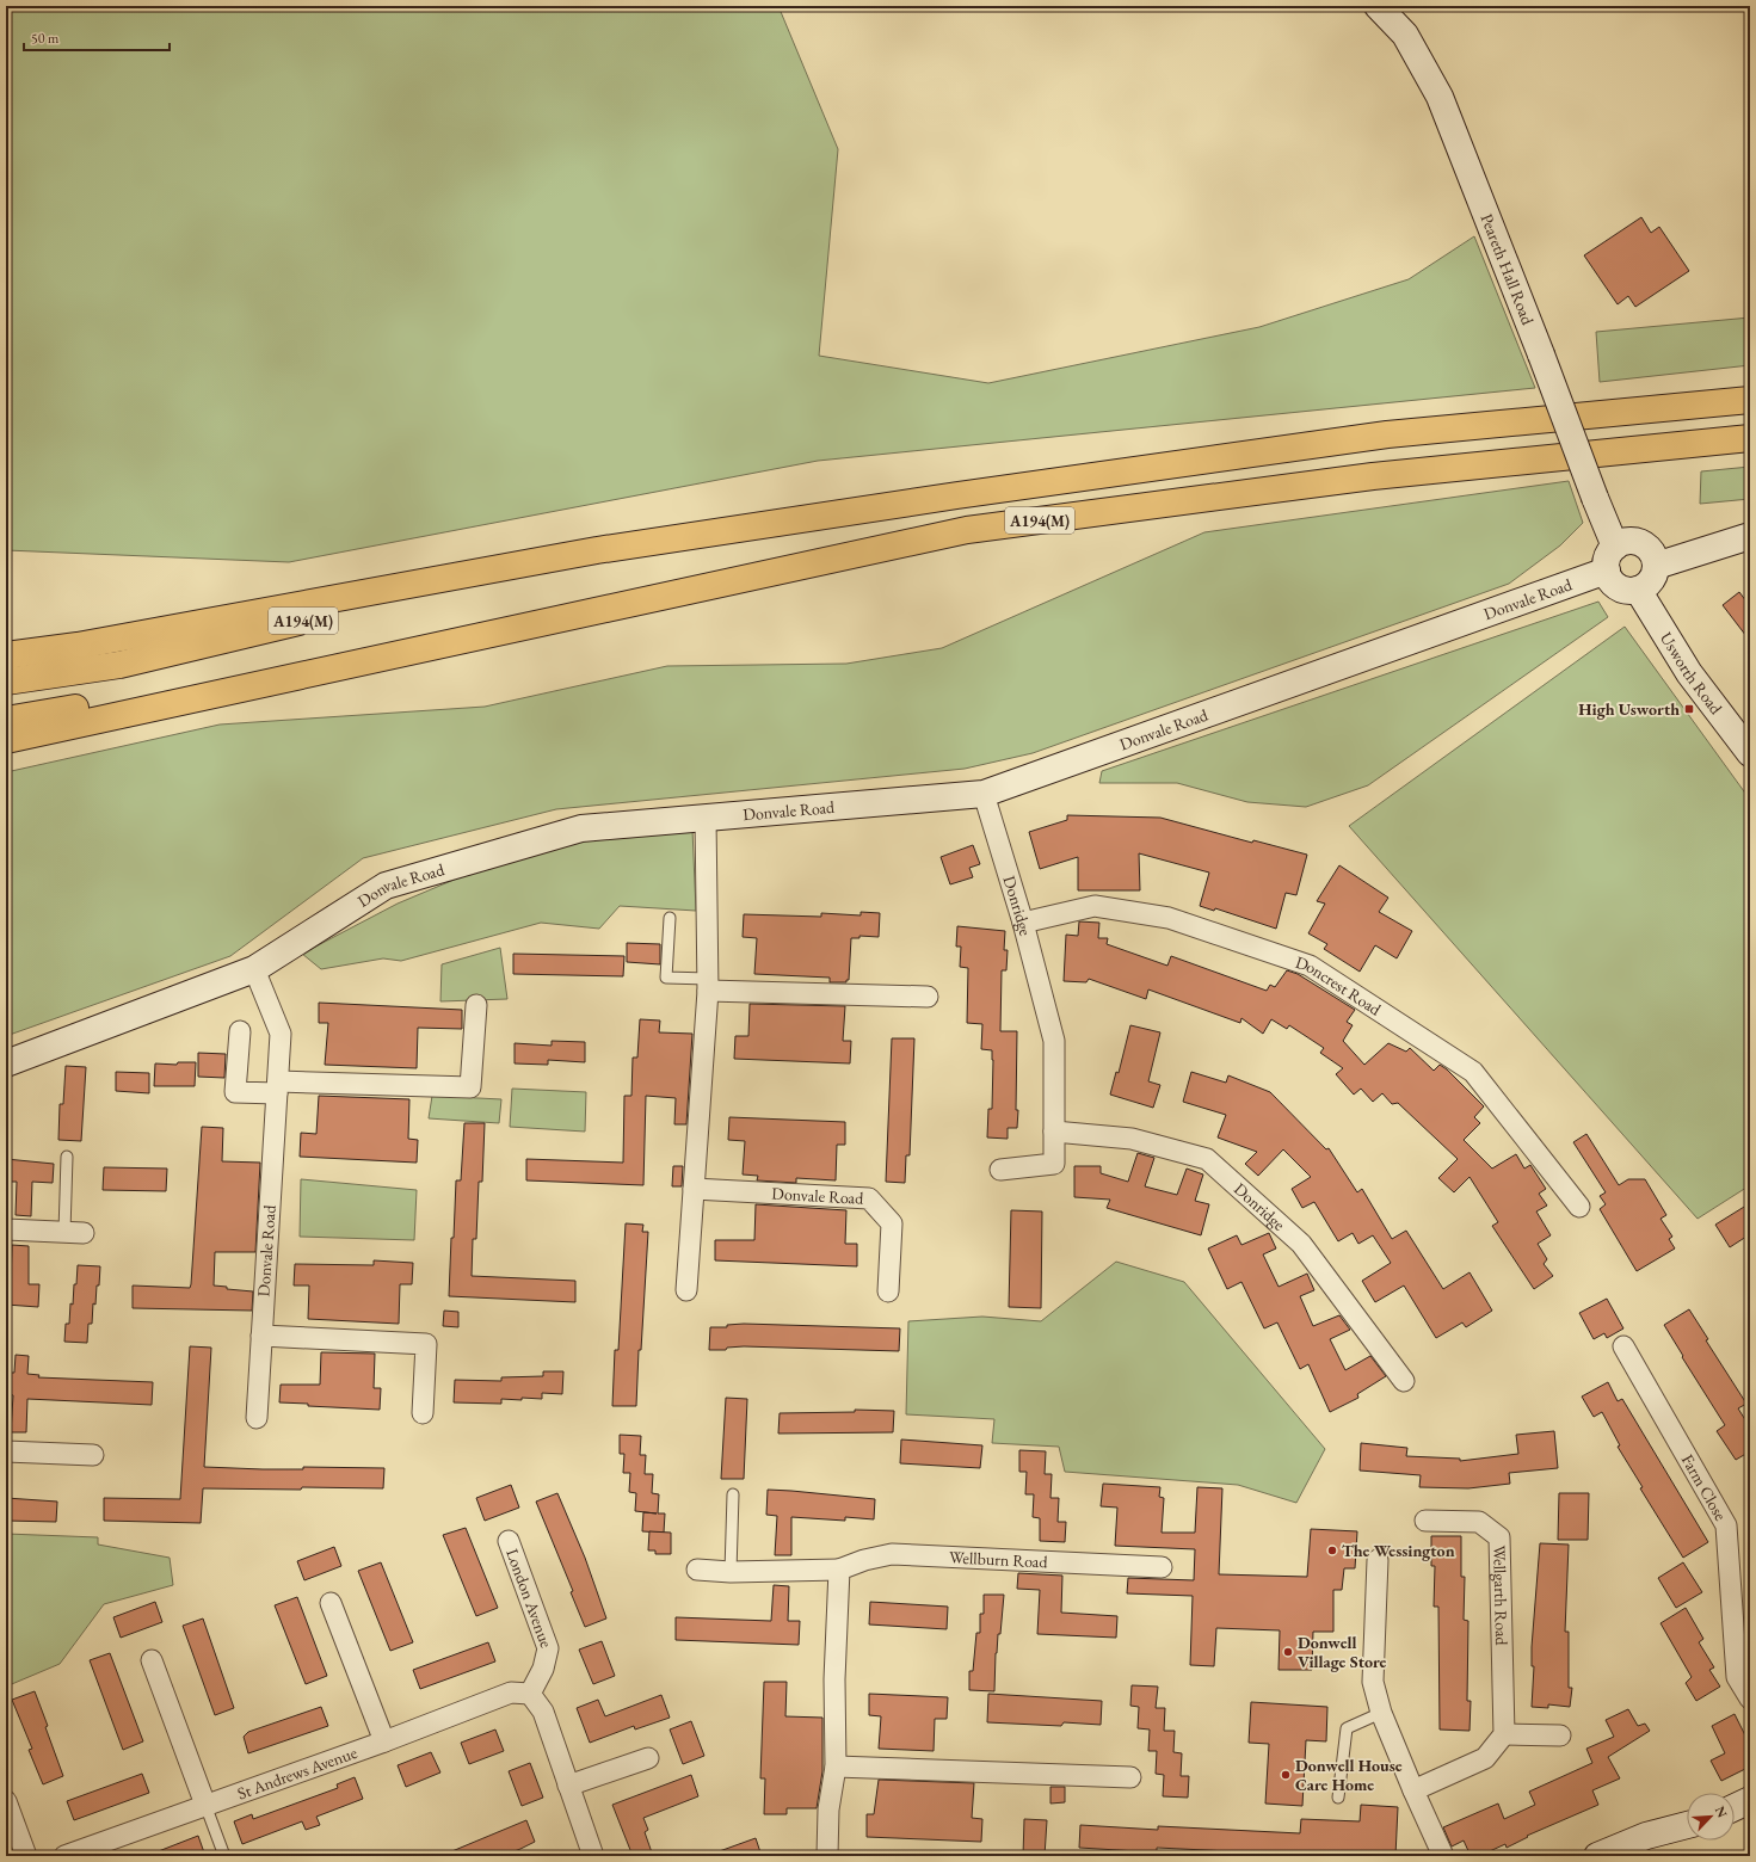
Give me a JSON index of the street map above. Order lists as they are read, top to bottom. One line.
{"streets":{"highway":["A194(M)"],"street":["Peareth Hall Road","Donvale Road","Usworth Road","Donridge","Doncrest Road","Farm Close","Wellburn Road","Wellgarth Road","London Avenue","St Andrews Avenue"]},"crossings":[["Peareth Hall Road","Donvale Road"],["Peareth Hall Road","Usworth Road"],["Donvale Road","Usworth Road"],["Donvale Road","Donridge"],["Donridge","Doncrest Road"],["London Avenue","St Andrews Avenue"]],"places":{"transit":["High Usworth"],"other":["The Wessington","Donwell Village Store","Donwell House Care Home"]},"scale_bar":"50 m","north":"top right"}
